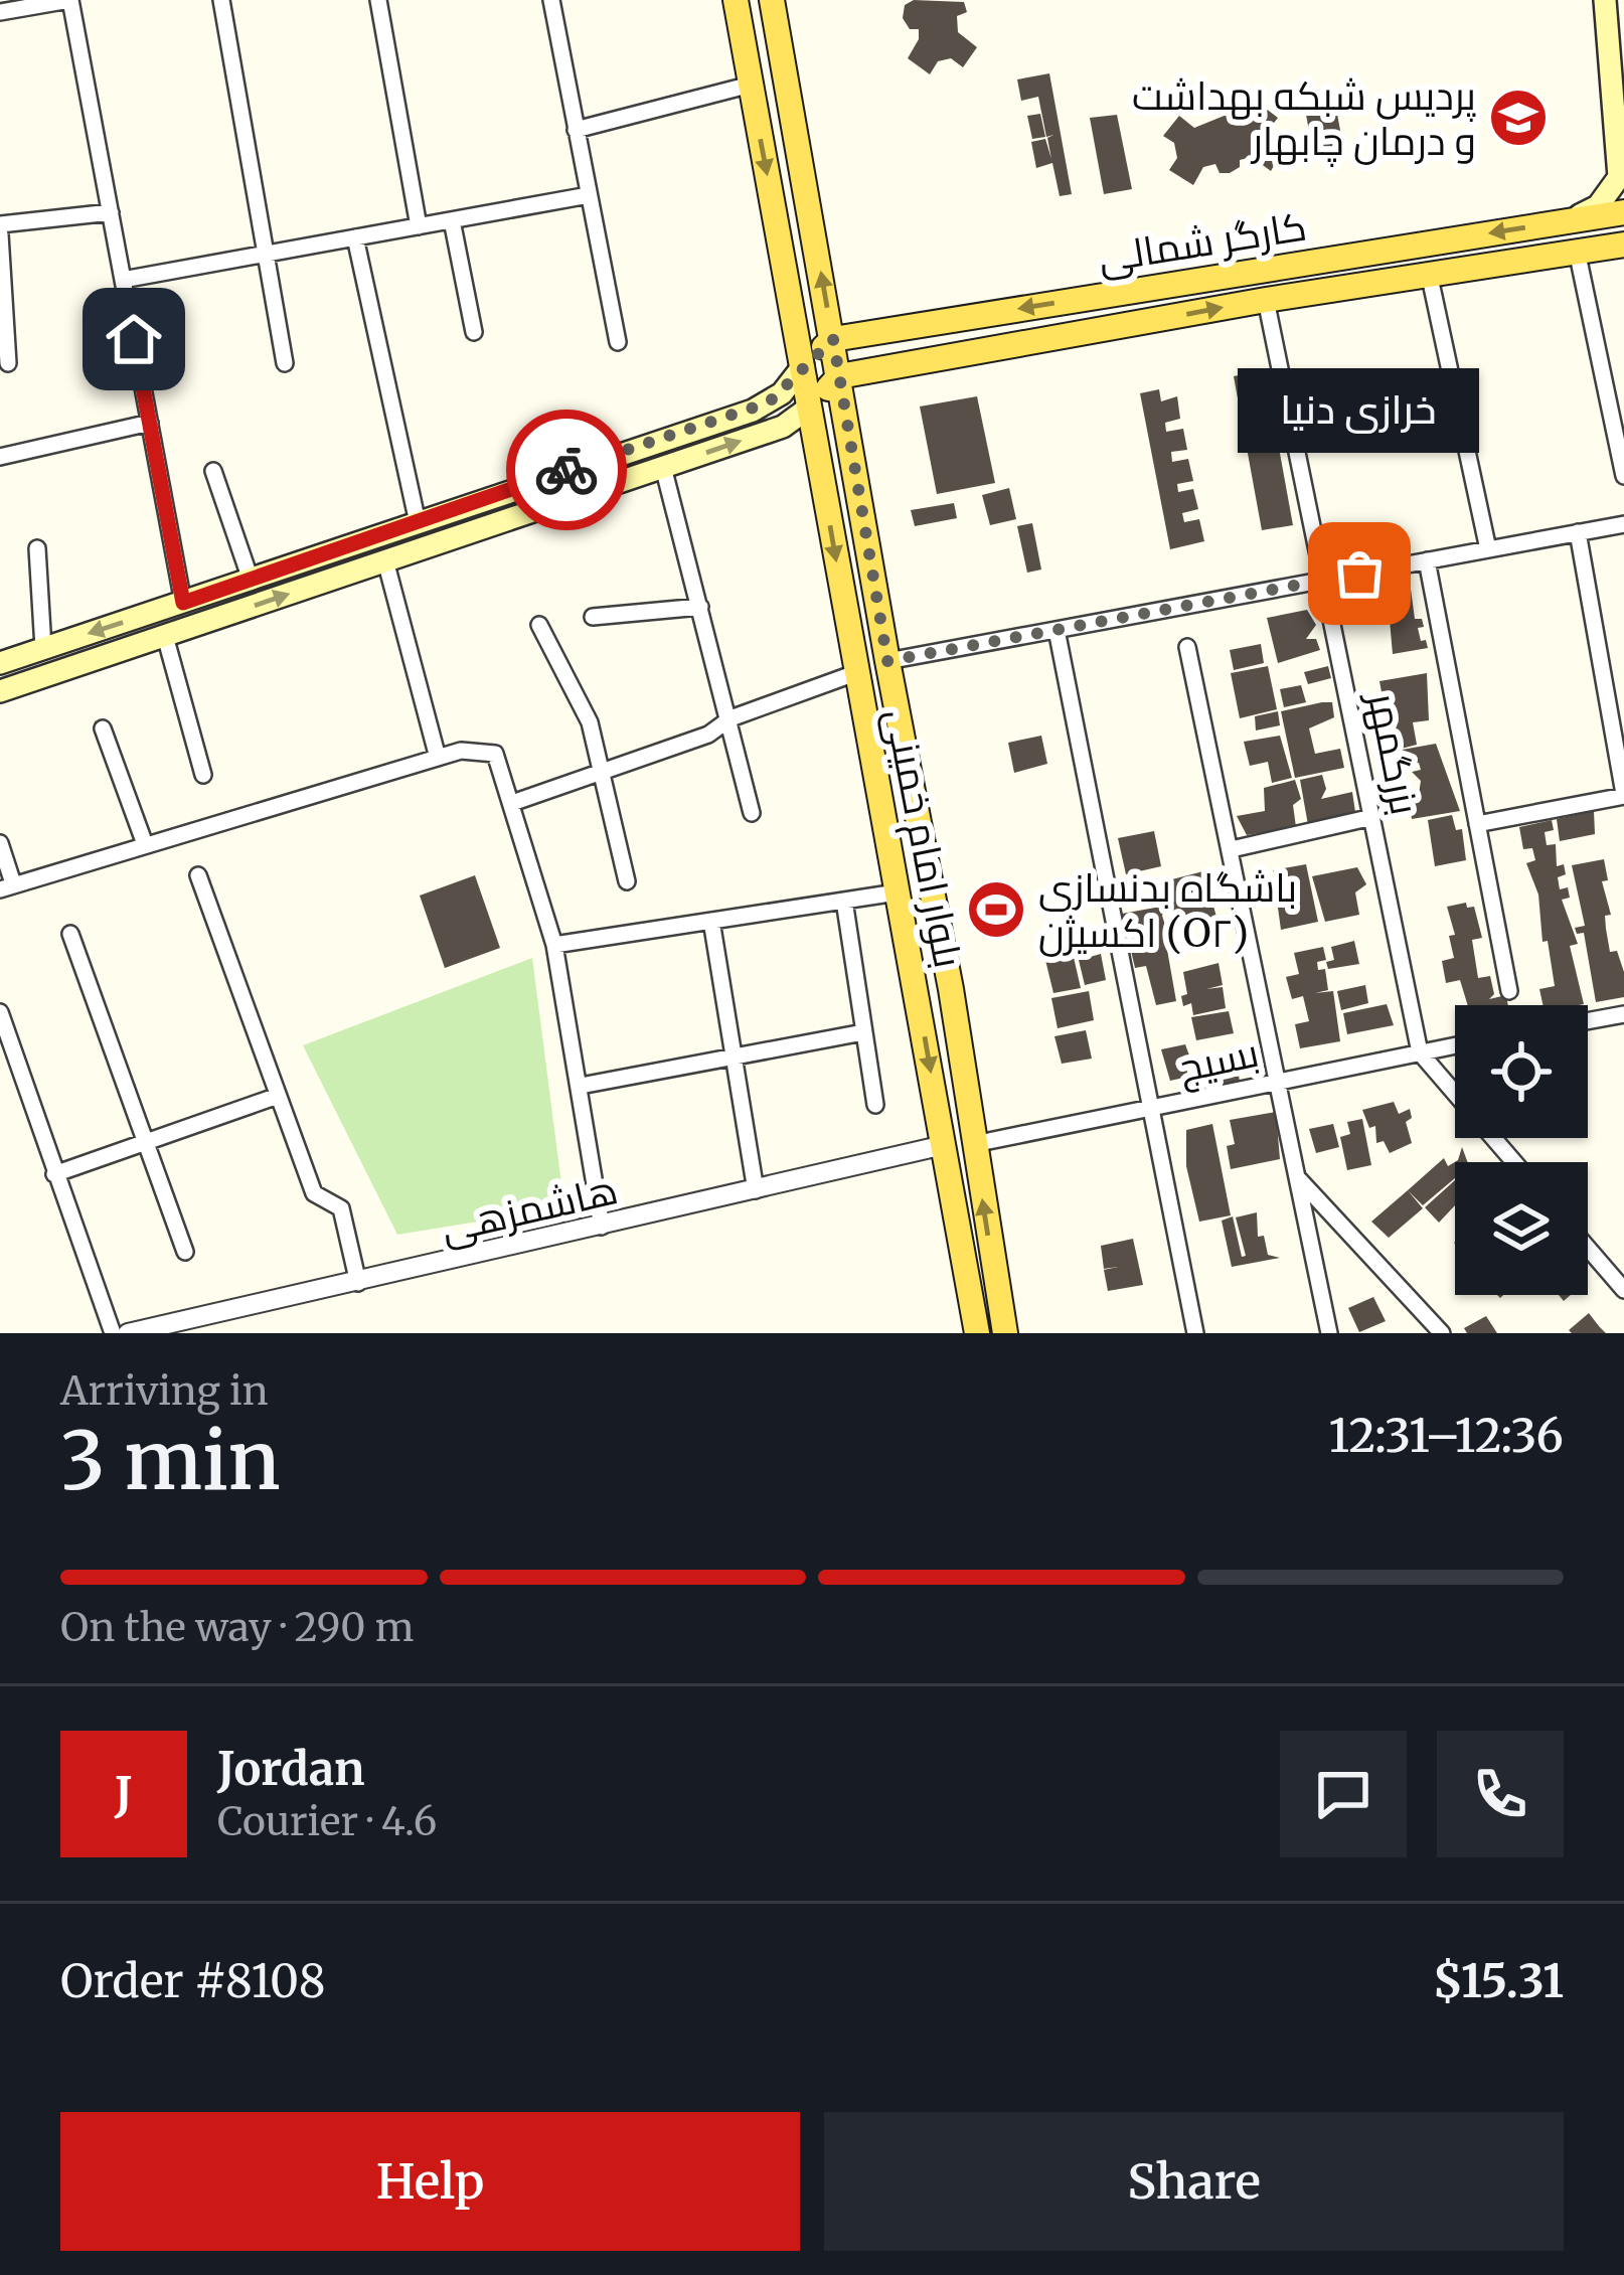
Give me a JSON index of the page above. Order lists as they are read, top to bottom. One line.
{"streets":{"main road":["کارگر شمالی","بلوار امام خمینی"],"street":["بزرگمهر","بسیج","هاشمزهی"]},"crossings":[["کارگر شمالی","بزرگمهر"],["کارگر شمالی","بلوار امام خمینی"],["بزرگمهر","بسیج"],["بلوار امام خمینی","بسیج"],["بلوار امام خمینی","هاشمزهی"]],"places":{"school or university":["پردیس شبکه بهداشت و درمان چابهار"],"other":["خرازی دنیا"],"sports":["باشگاه بدنسازی اکسیژن (O۲)"]},"page":{"bubble":"خرازی دنیا","heading":["3 min","Arriving in","12:31–12:36"],"panel":["Jordan","Courier · 4.6","Order #8108","$15.31"],"bar":"On the way · 290 m","round":"J","buttons":["Help","Share"]}}
